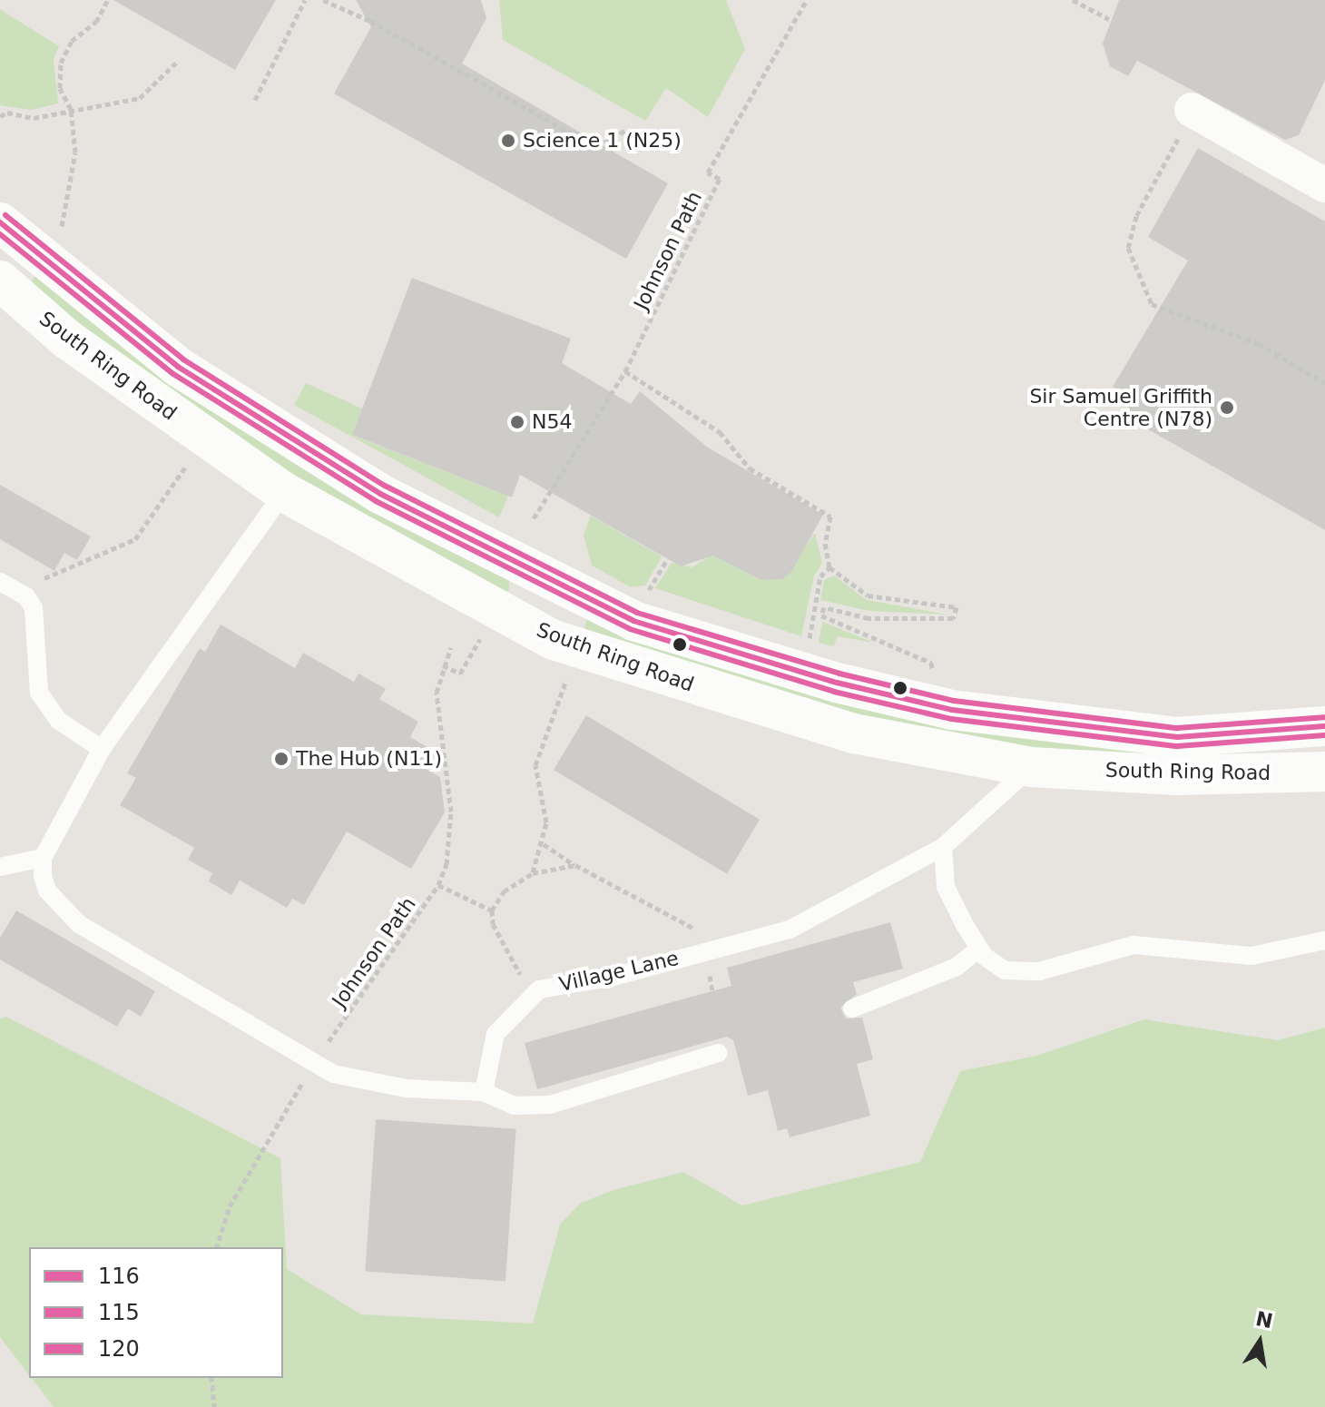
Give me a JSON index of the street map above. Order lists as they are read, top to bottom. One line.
{"streets":{"street":["South Ring Road"],"lane":["Village Lane"],"path":["Johnson Path"]},"crossings":[["South Ring Road","Village Lane"]],"places":["Science 1 (N25)","Sir Samuel Griffith Centre (N78)","N54","The Hub (N11)"],"lines":["transit line 120","transit line 116","transit line 115"],"legend":["116","115","120"],"north":"top"}
